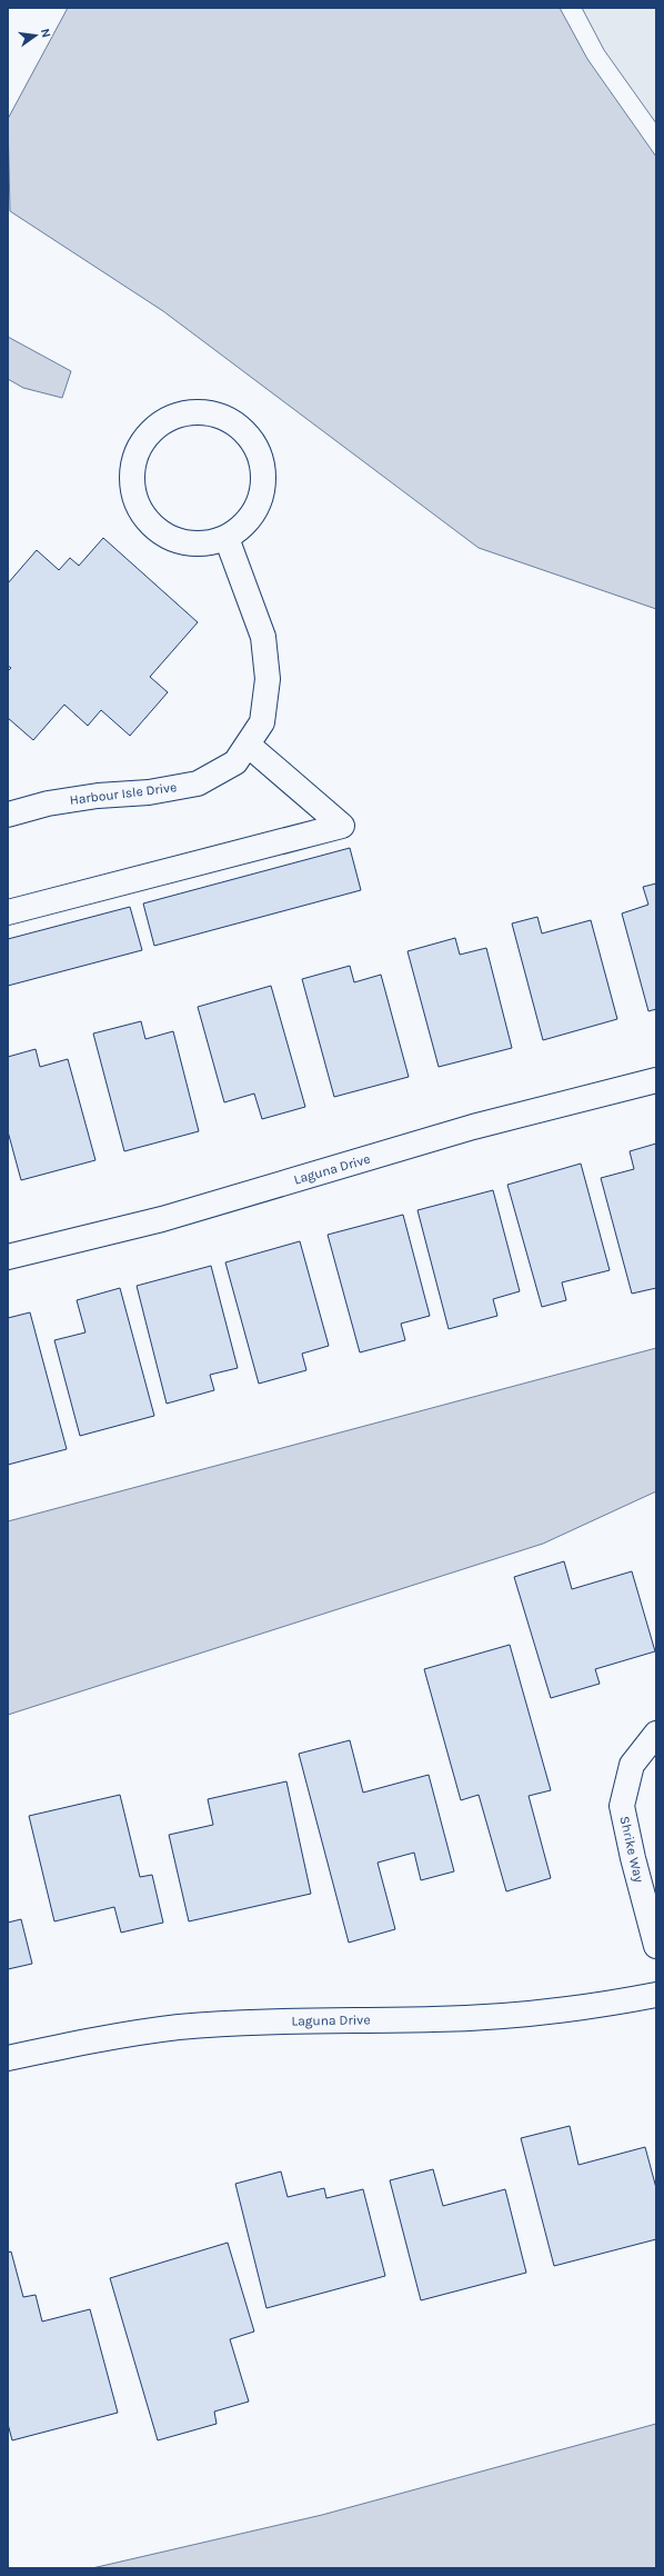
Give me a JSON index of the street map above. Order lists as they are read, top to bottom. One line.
{"streets":{"street":["Harbour Isle Drive","Laguna Drive","Shrike Way"]},"north":"right"}
